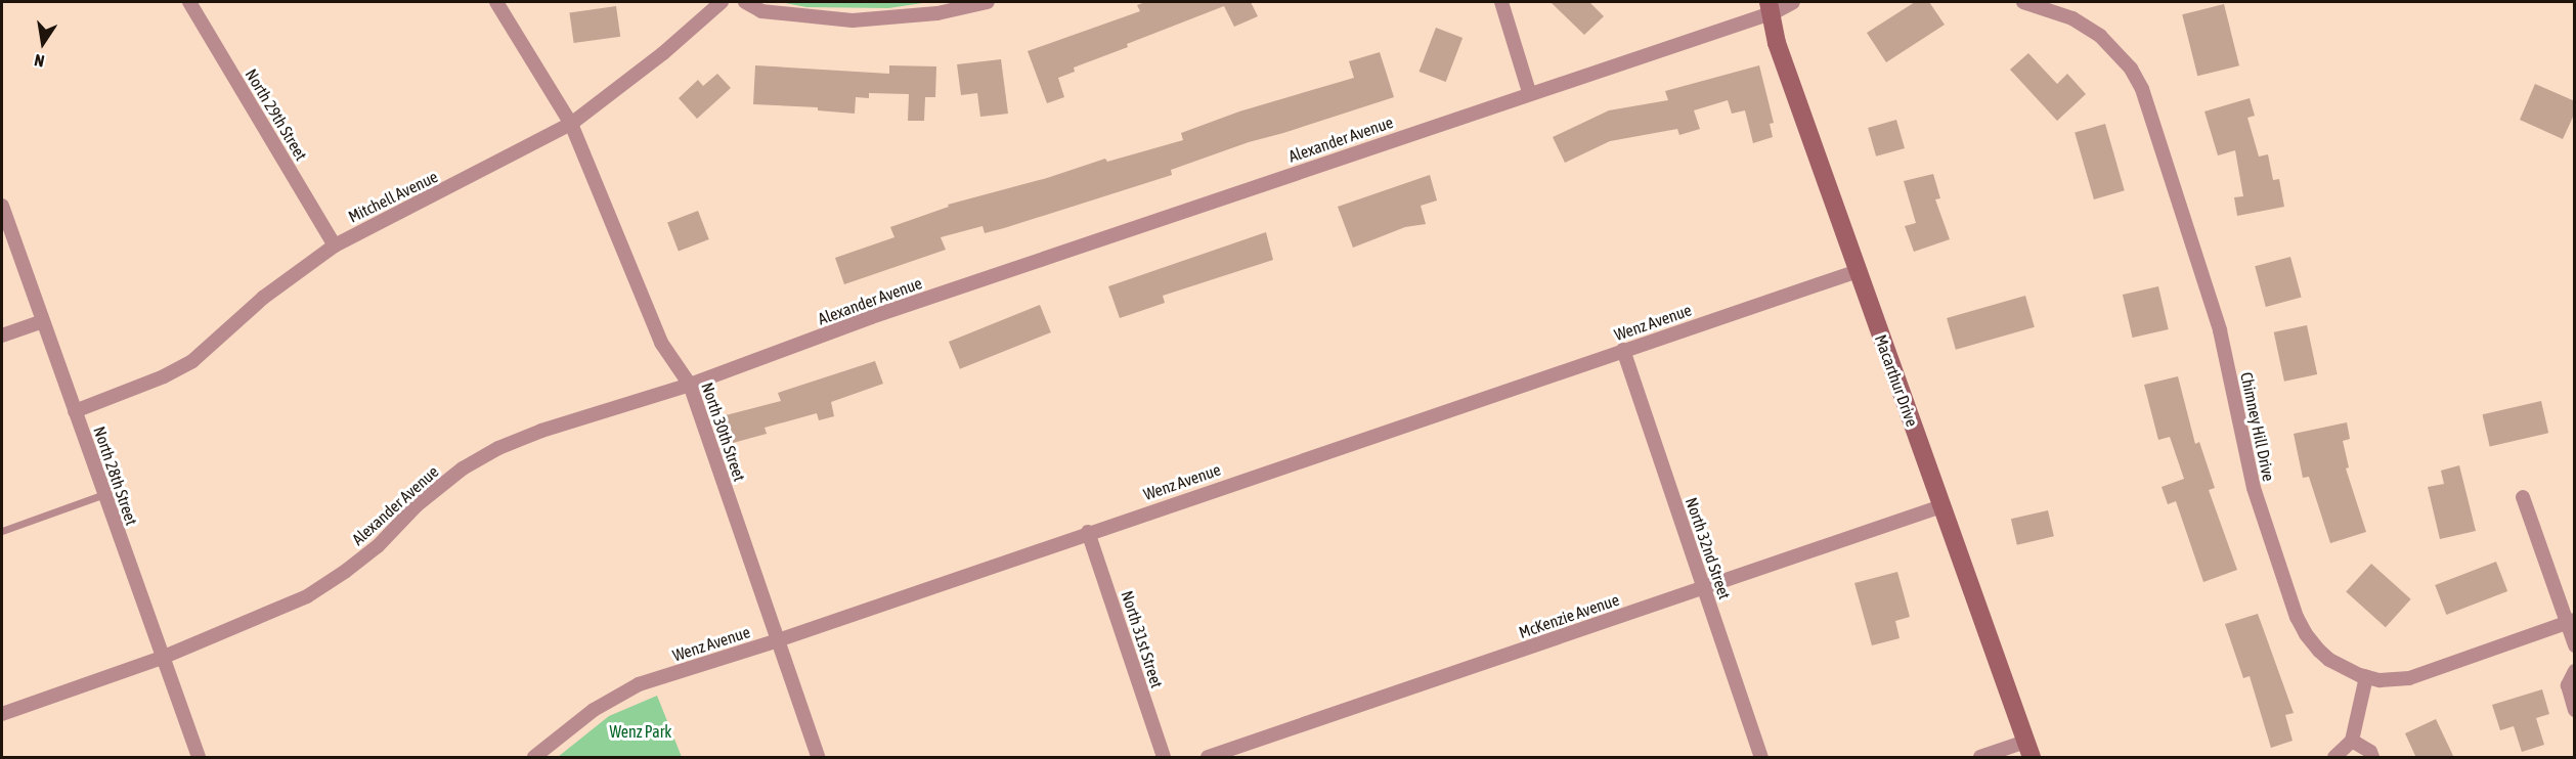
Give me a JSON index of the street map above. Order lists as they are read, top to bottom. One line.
{"streets":{"main road":["Macarthur Drive"],"street":["North 29th Street","Alexander Avenue","Mitchell Avenue","Wenz Avenue","Chimney Hill Drive","North 30th Street","North 28th Street","North 32nd Street","McKenzie Avenue","North 31st Street"]},"crossings":[["North 29th Street","Mitchell Avenue"],["Alexander Avenue","Macarthur Drive"],["Alexander Avenue","North 30th Street"],["Alexander Avenue","North 28th Street"],["Mitchell Avenue","North 30th Street"],["Mitchell Avenue","North 28th Street"],["Wenz Avenue","Macarthur Drive"],["Wenz Avenue","North 30th Street"],["Wenz Avenue","North 32nd Street"],["Wenz Avenue","North 31st Street"],["Macarthur Drive","McKenzie Avenue"],["North 32nd Street","McKenzie Avenue"]],"parks":["Wenz Park"],"north":"bottom"}
